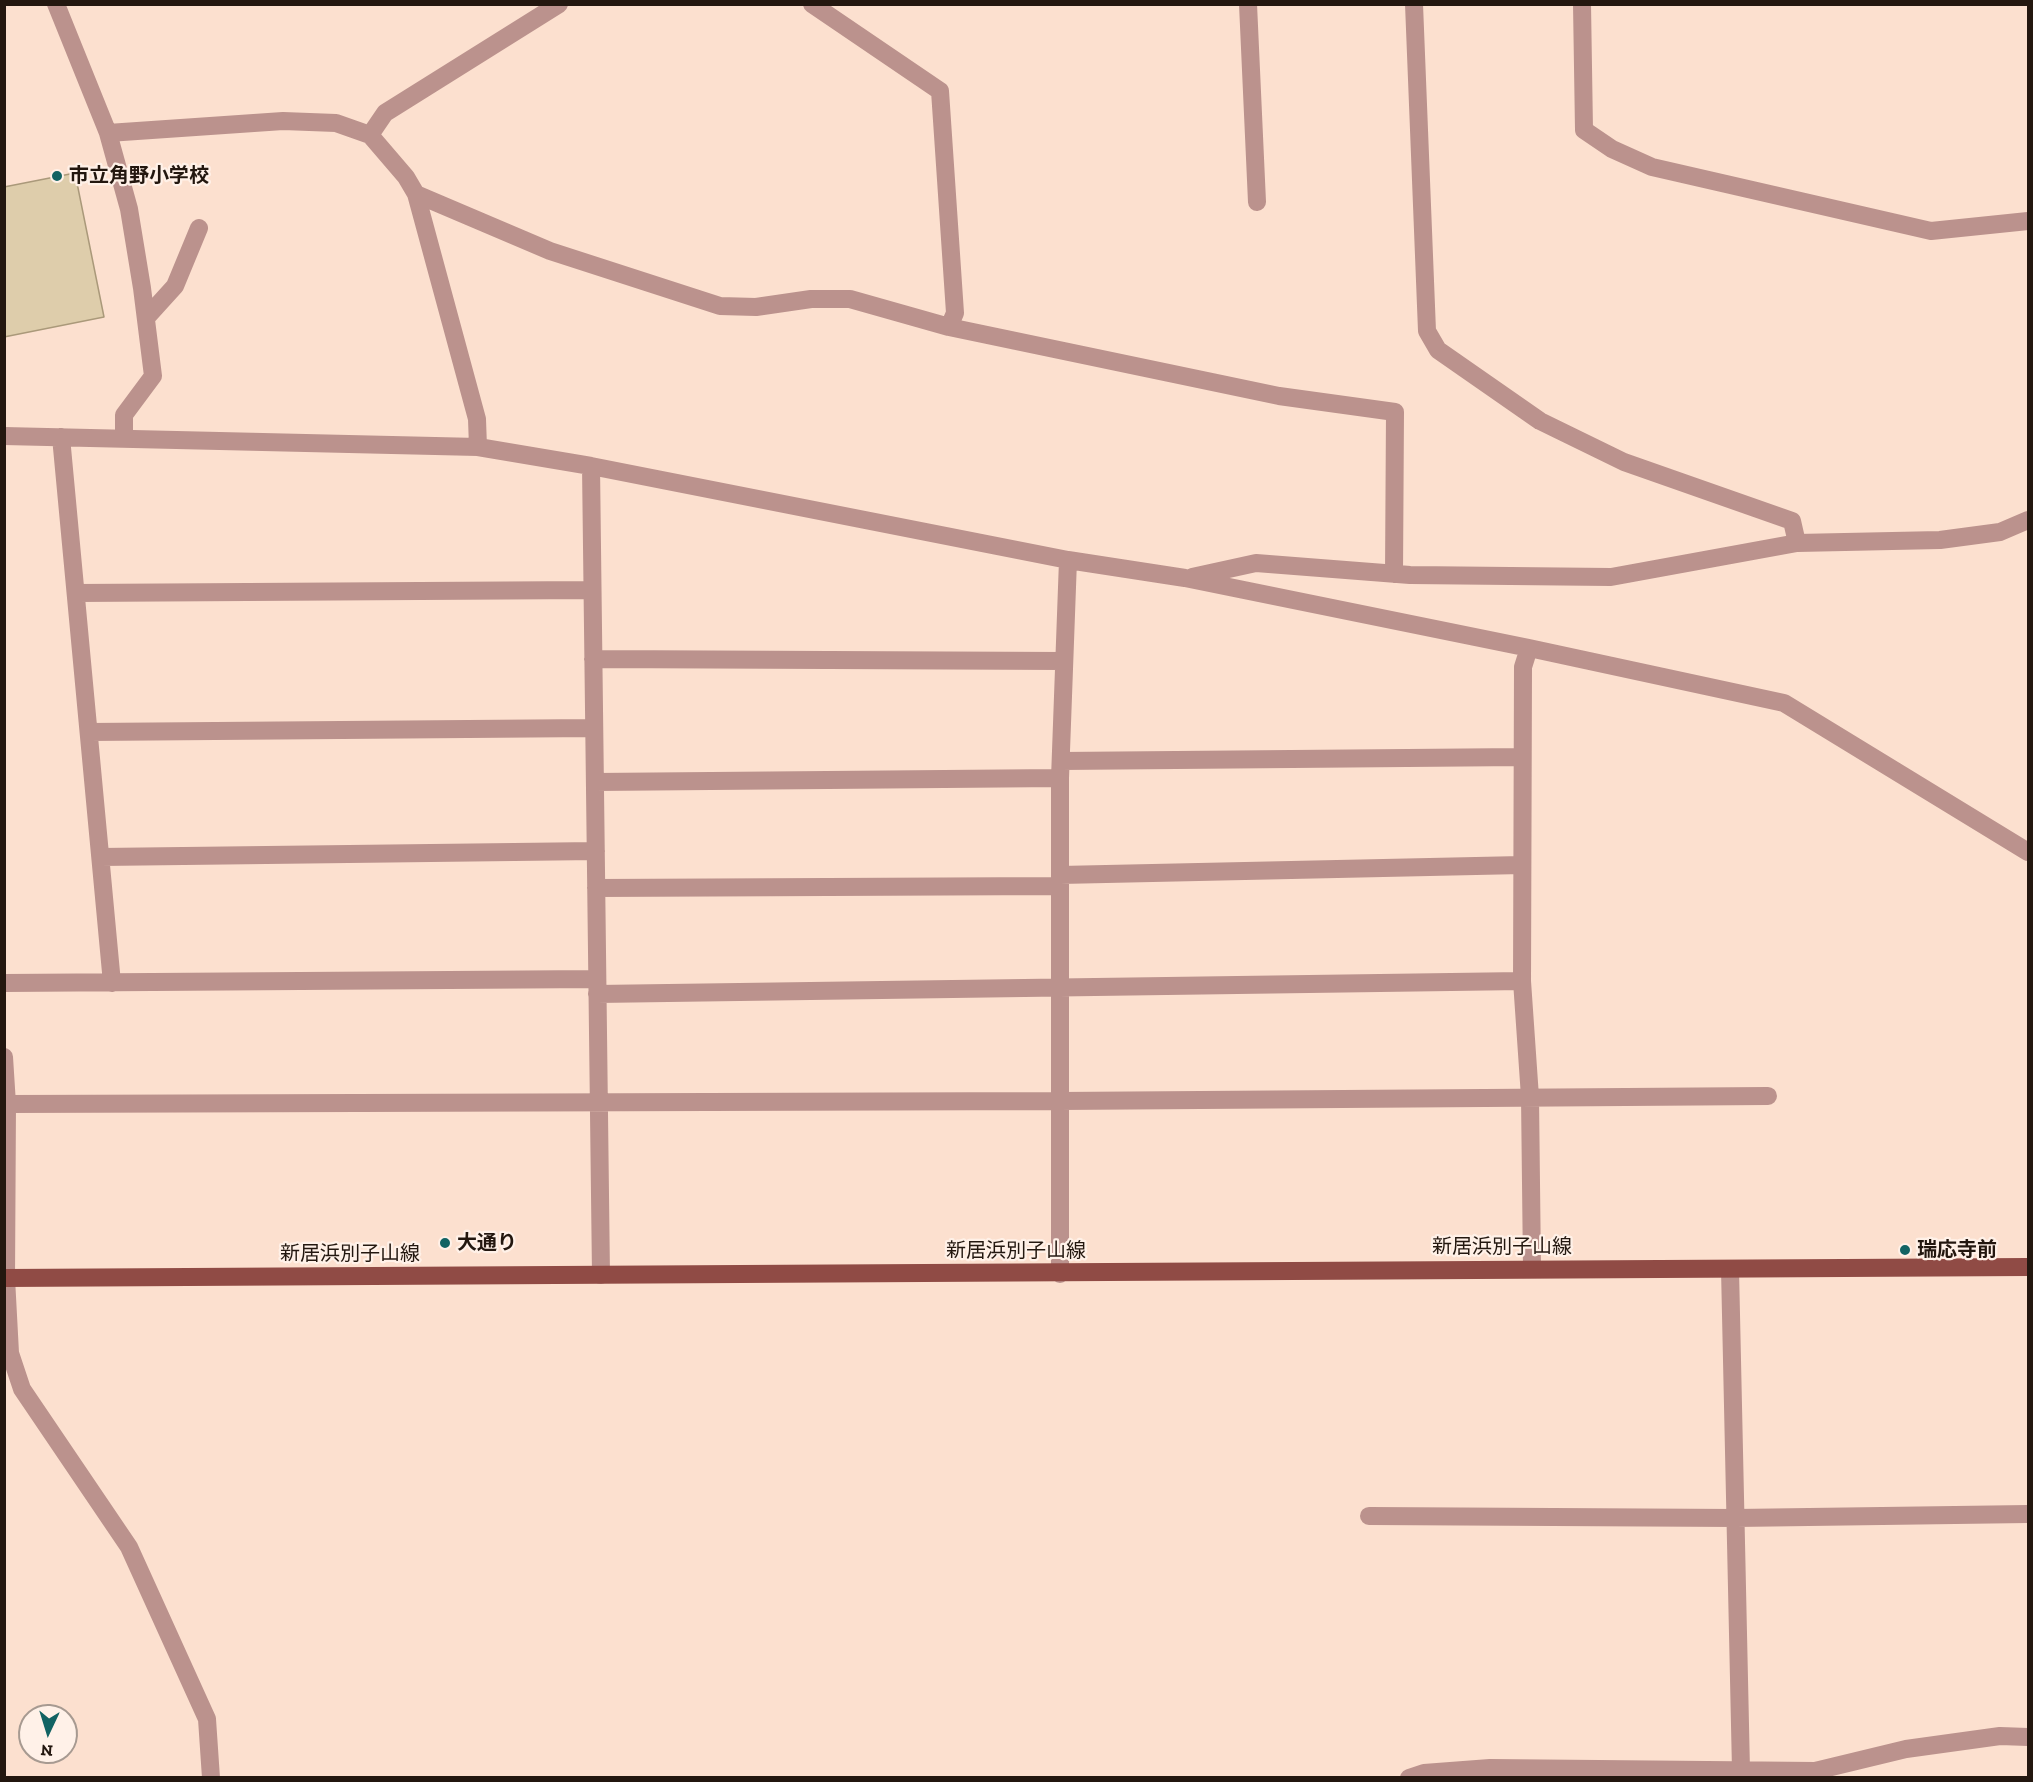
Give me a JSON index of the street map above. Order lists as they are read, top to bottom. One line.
{"streets":{"main road":["新居浜別子山線"]},"places":["市立角野小学校","大通り","瑞応寺前"],"north":"bottom"}
